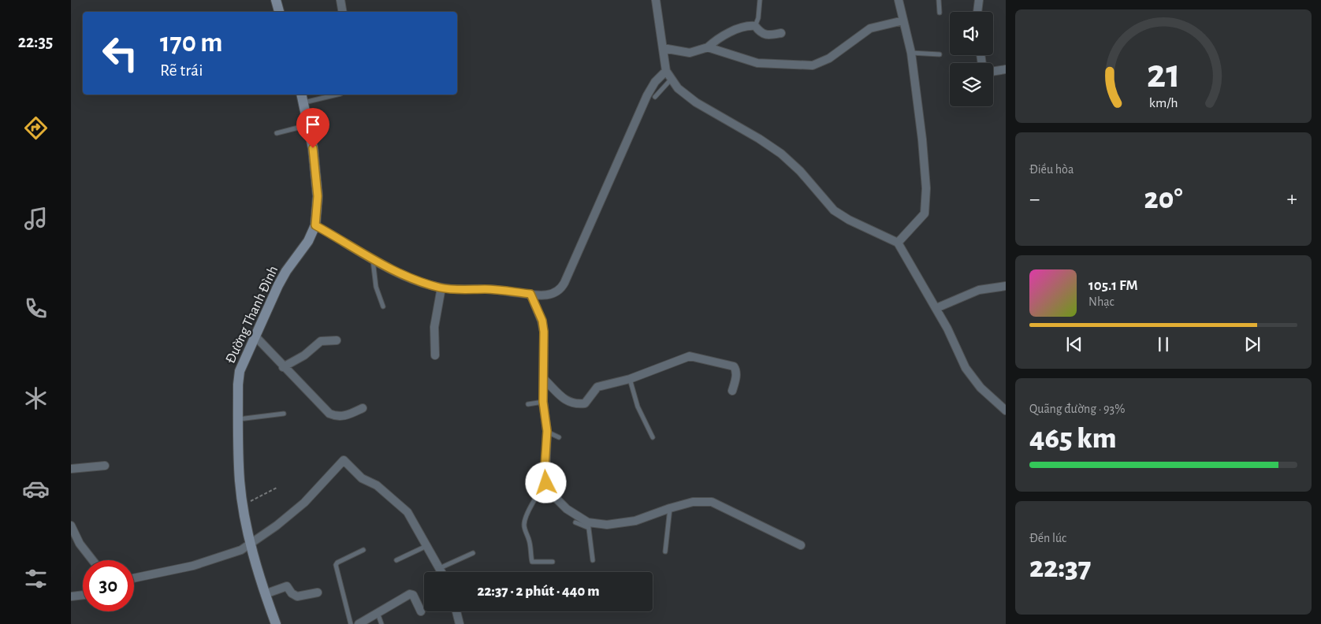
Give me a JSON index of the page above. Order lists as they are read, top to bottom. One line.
{"streets":{"street":["Đường Thanh Đình"]},"page":{"tabs":"22:35","turn":["170 m","Rẽ trái"],"tile":["Điều hòa",["Quãng đường · 93%","465 km"],["Đến lúc","22:37"]],"heat":["−","20°","+"],"song":["105.1 FM","Nhạc"],"limit":"30","trip":"22:37 · 2 phút · 440 m","gauge":["21","km/h"]}}
